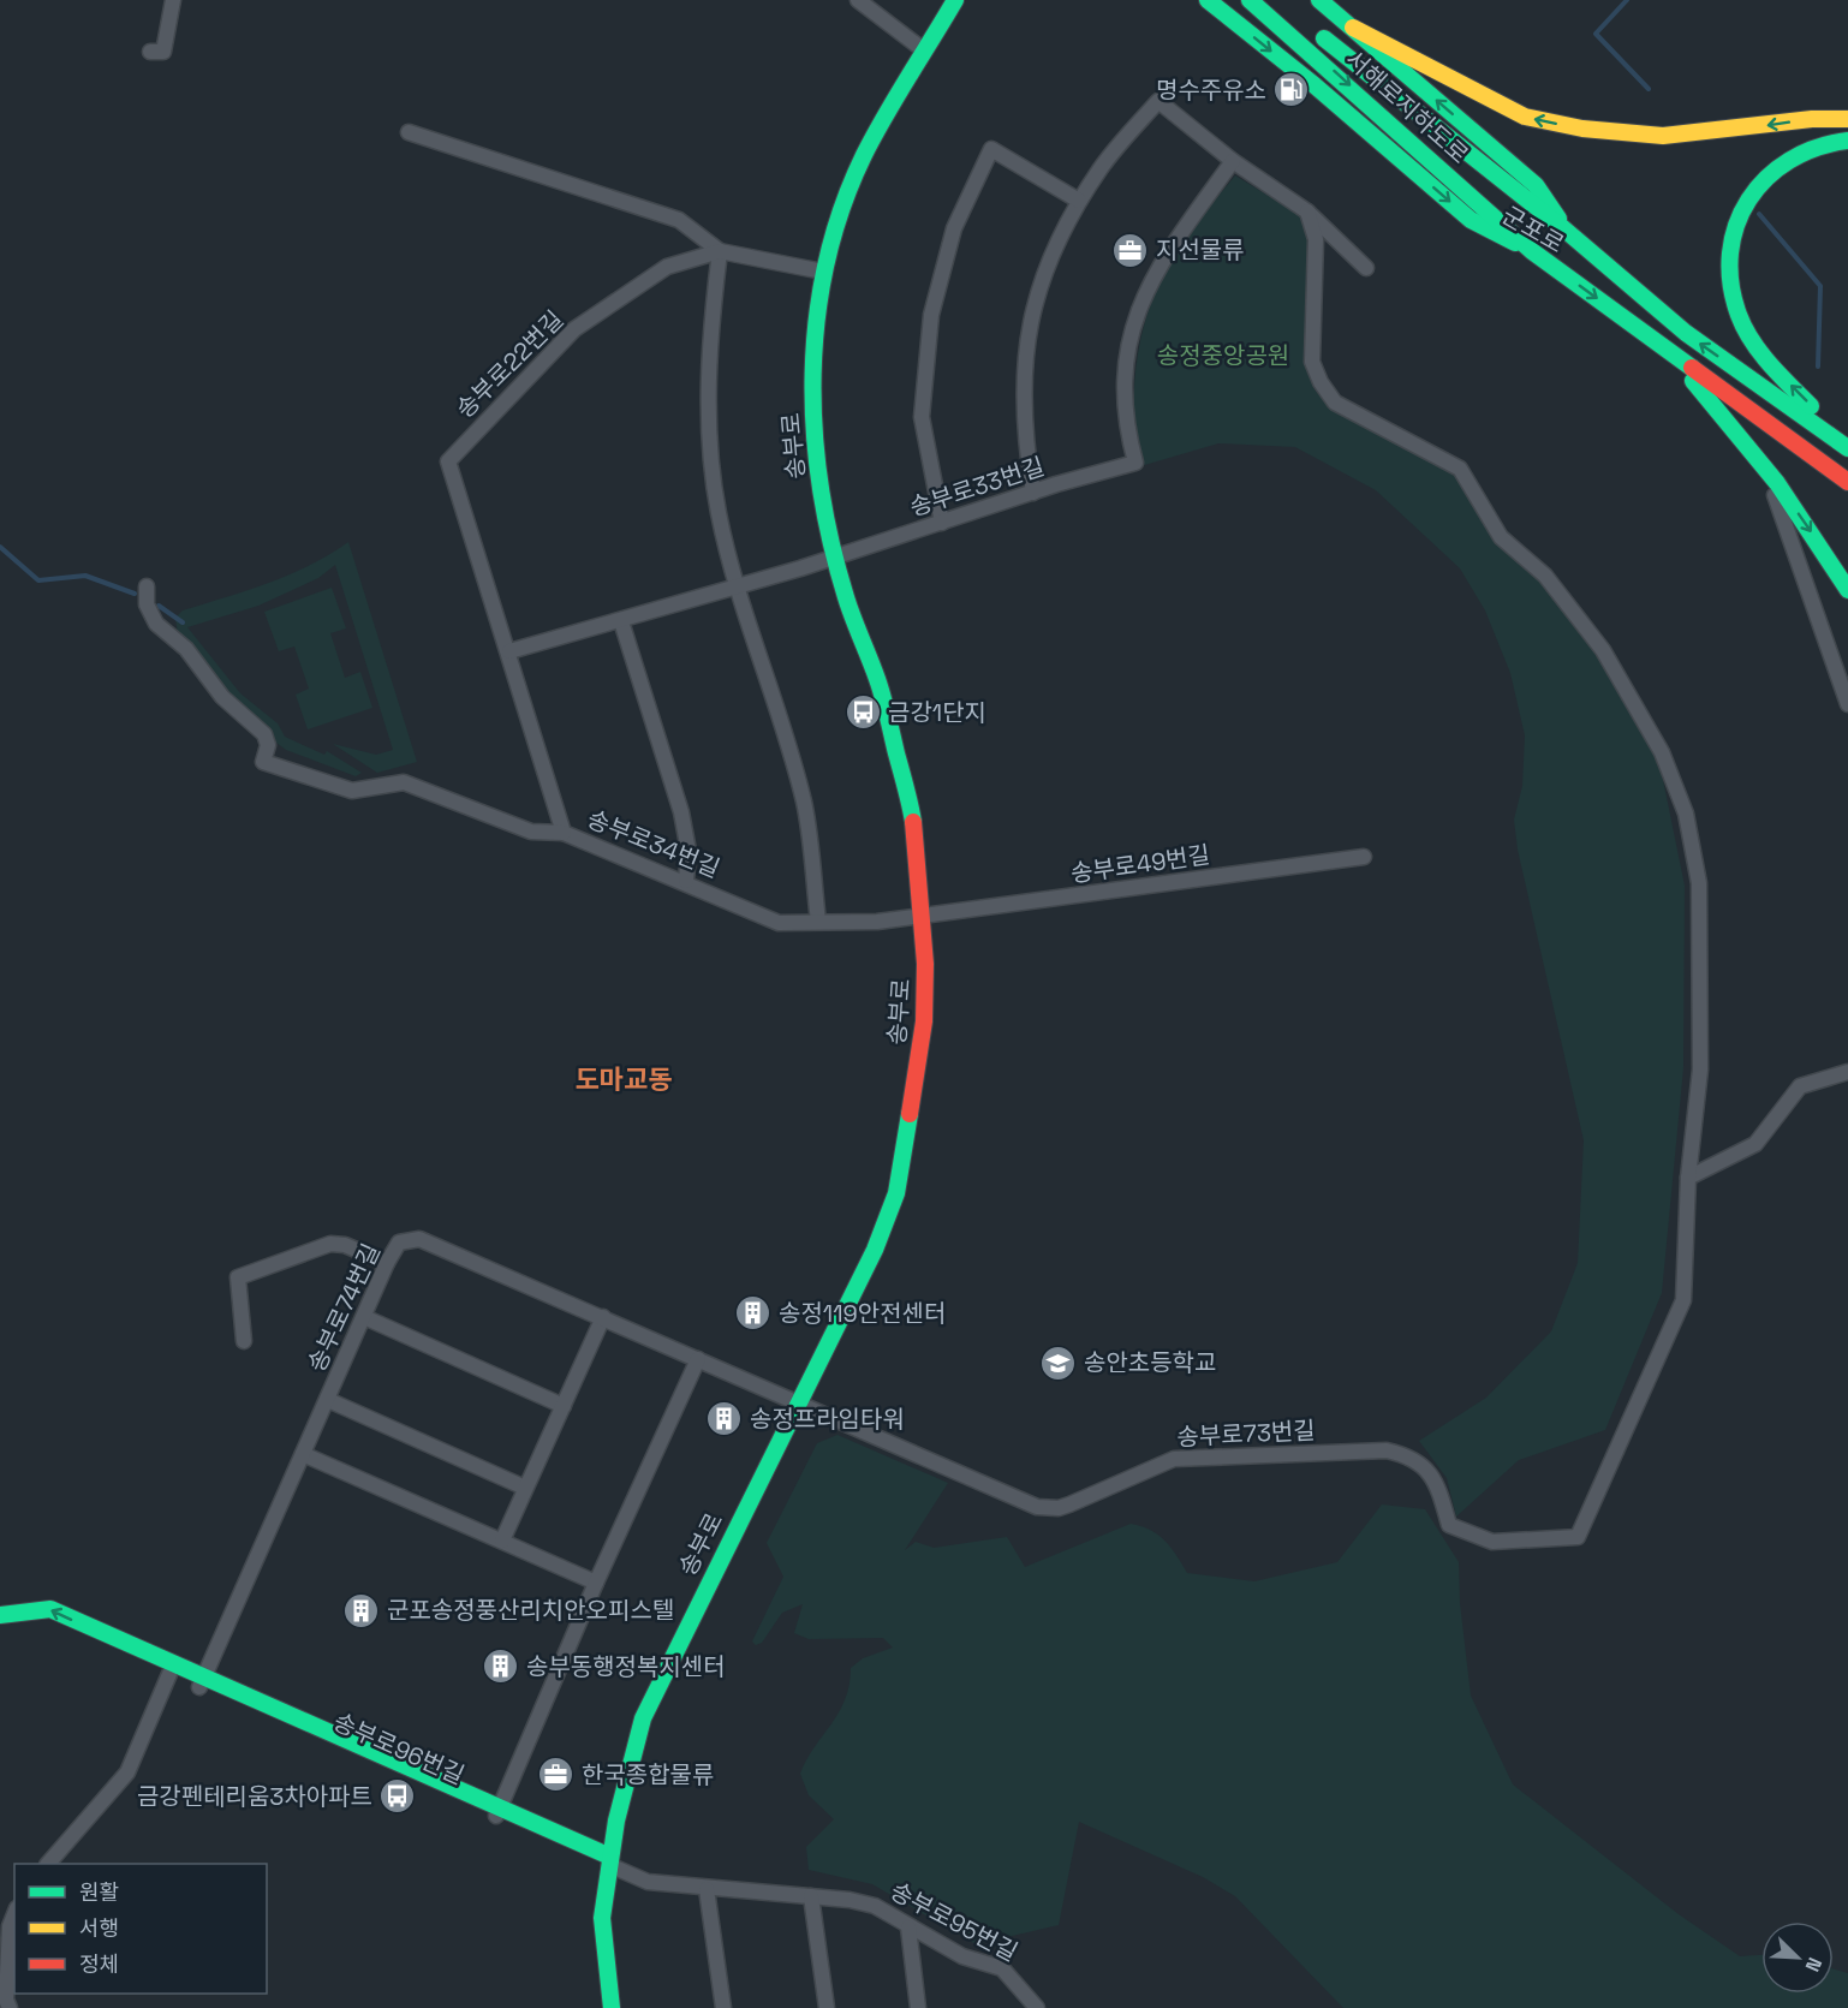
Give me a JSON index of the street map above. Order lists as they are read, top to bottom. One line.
{"streets":{"main road":["서해로지하도로","군포로","송부로","송부로96번길"],"street":["송부로22번길","송부로33번길","송부로34번길","송부로49번길","송부로74번길","송부로73번길","송부로95번길"]},"crossings":[["서해로지하도로","군포로"],["송부로22번길","송부로"],["송부로22번길","송부로33번길"],["송부로22번길","송부로34번길"],["송부로","송부로33번길"],["송부로","송부로34번길"],["송부로","송부로49번길"],["송부로","송부로74번길"],["송부로","송부로73번길"],["송부로","송부로96번길"],["송부로","송부로95번길"],["송부로33번길","송부로34번길"],["송부로34번길","송부로49번길"],["송부로74번길","송부로73번길"],["송부로74번길","송부로96번길"],["송부로96번길","송부로95번길"]],"districts":["도마교동"],"parks":["송정중앙공원"],"places":{"fuel station":["명수주유소"],"office":["지선물류","한국종합물류"],"bus stop":["금강1단지","금강펜테리움3차아파트"],"building":["송정119안전센터","송정프라임타워","군포송정풍산리치안오피스텔","송부동행정복지센터"],"school or university":["송안초등학교"]},"legend":["원활","서행","정체"],"north":"bottom right"}
